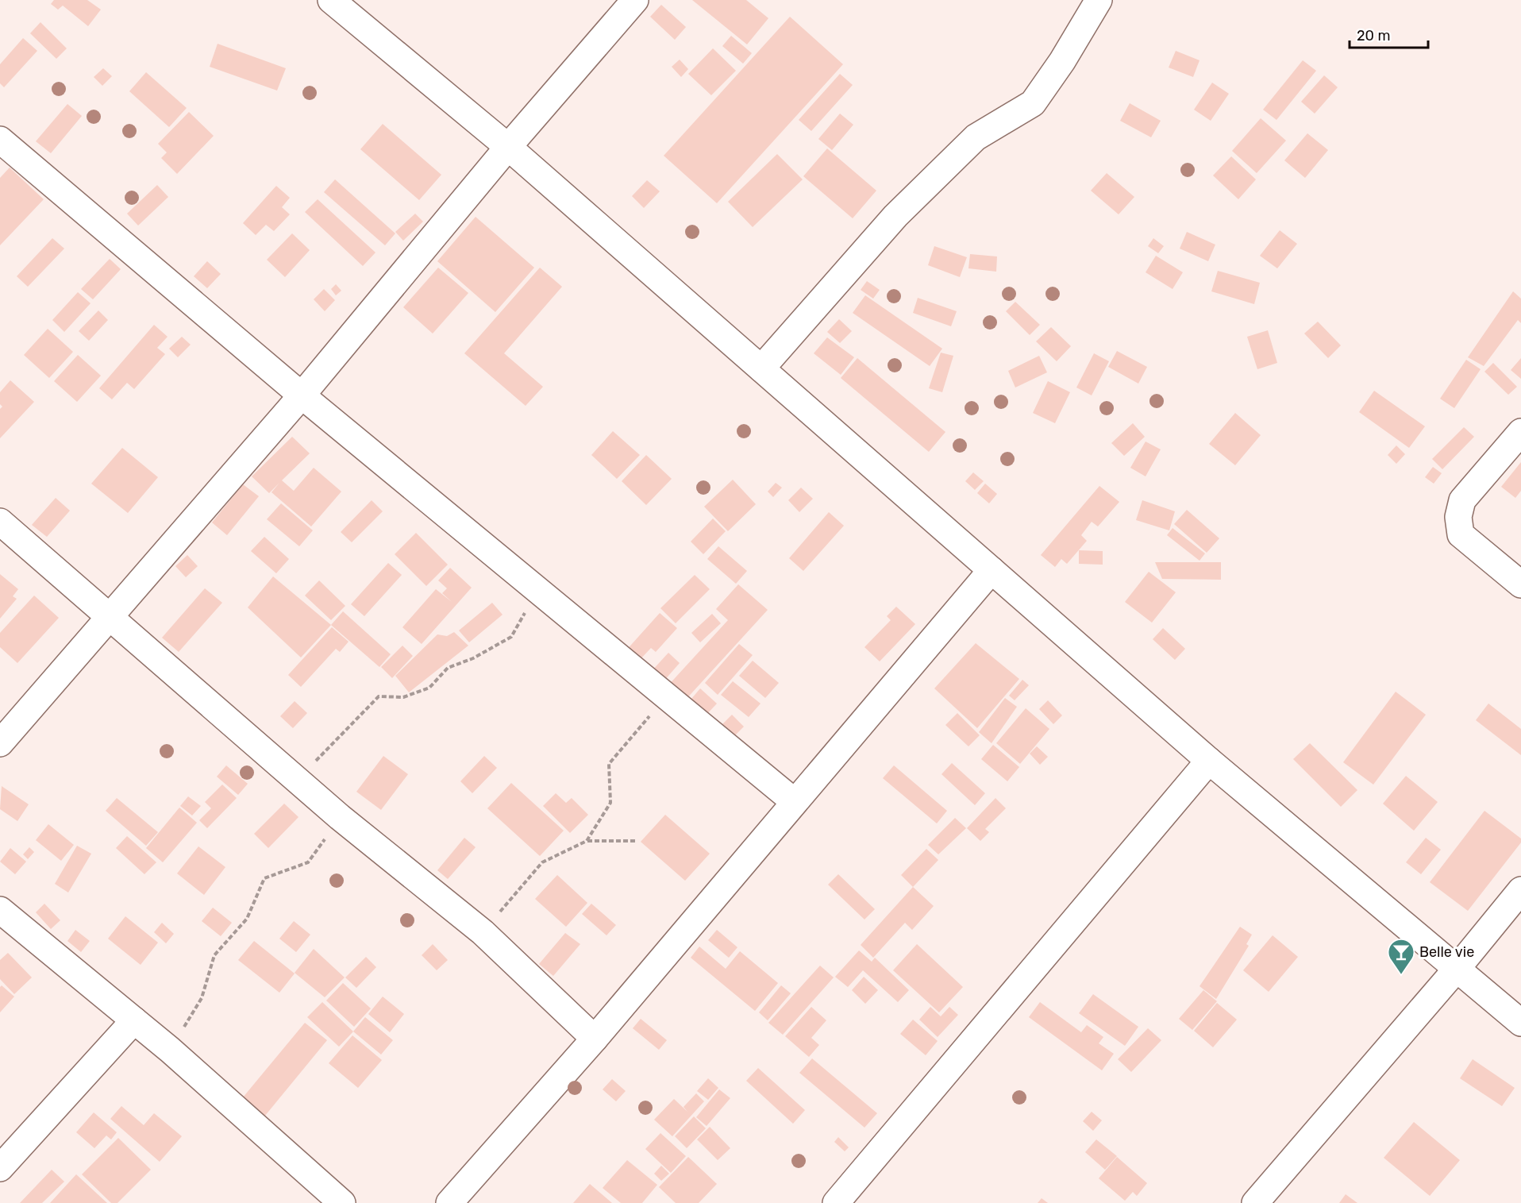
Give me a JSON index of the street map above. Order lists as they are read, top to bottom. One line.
{"places":{"bar":["Belle vie"]},"scale_bar":"20 m"}
